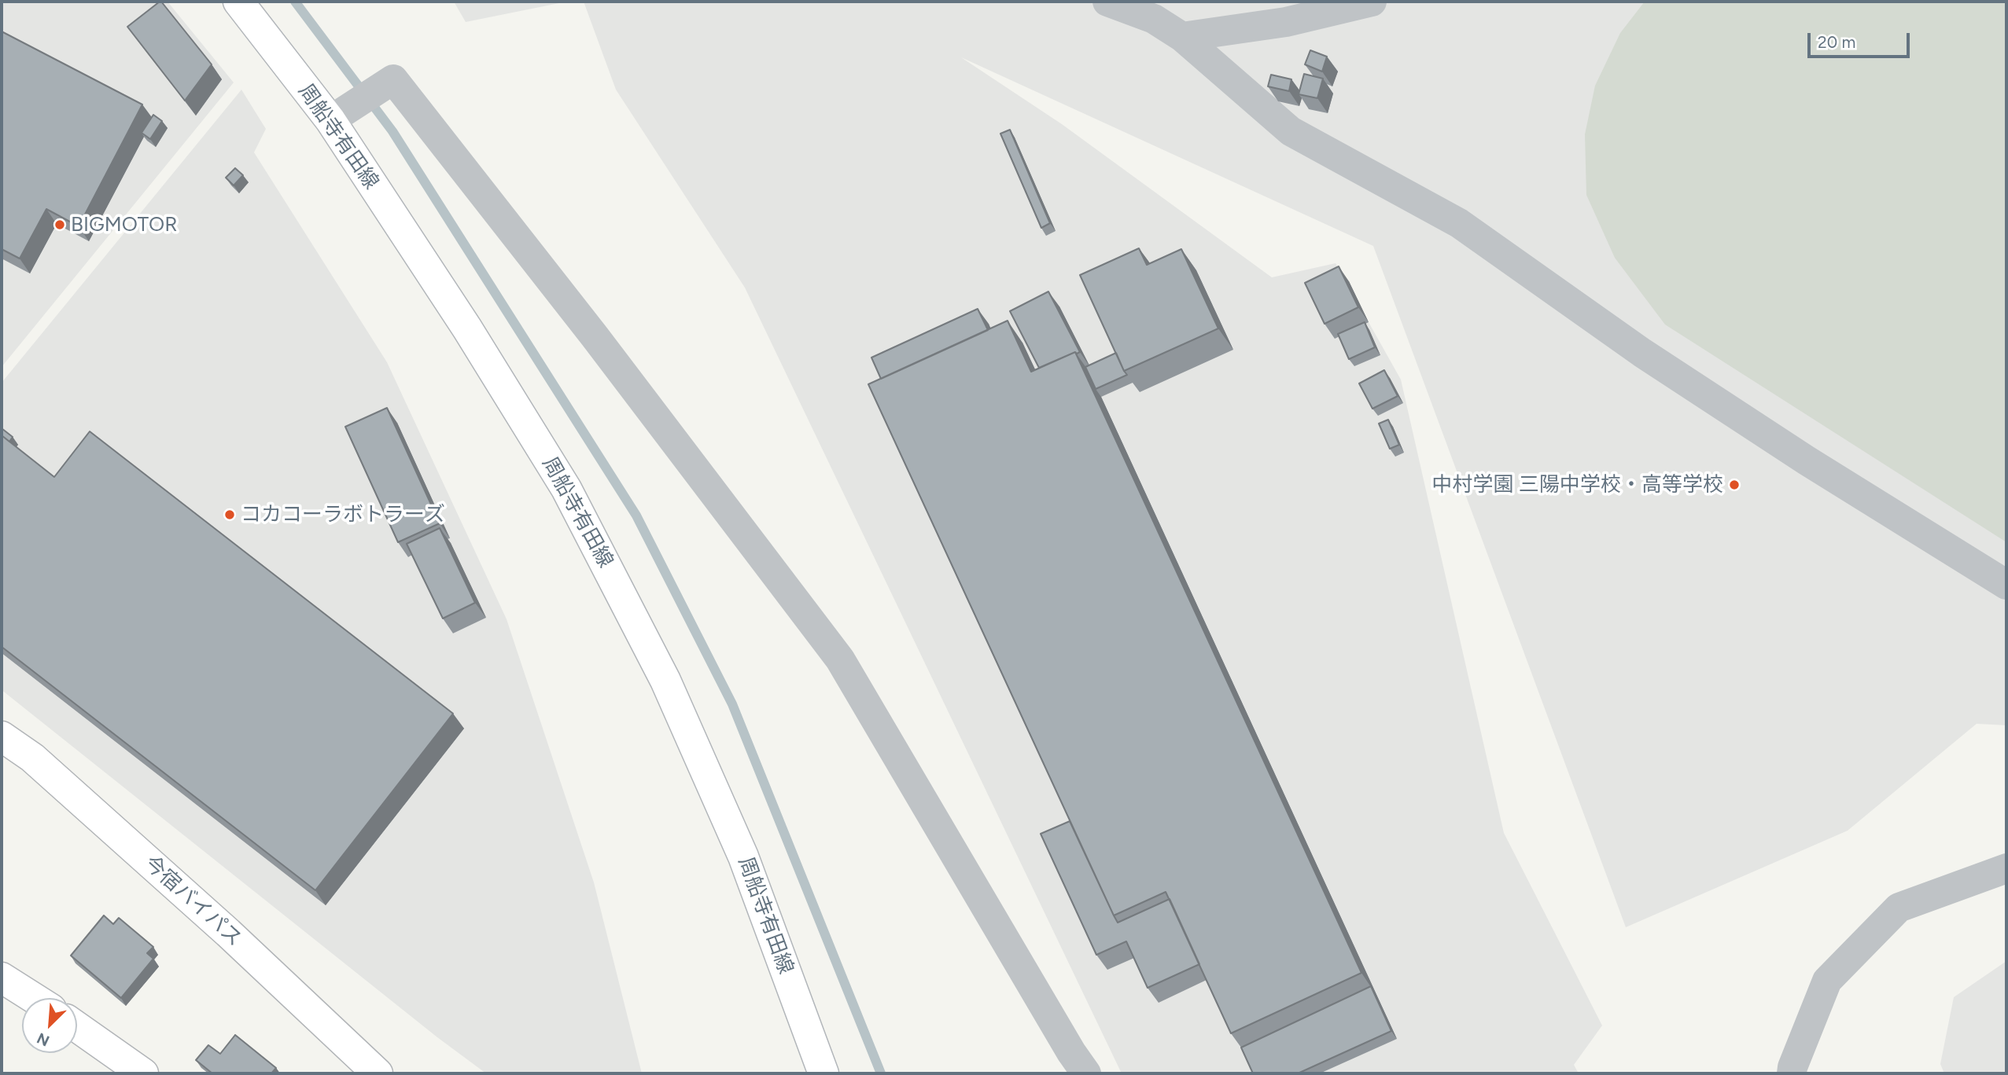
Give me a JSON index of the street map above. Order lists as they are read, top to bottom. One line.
{"streets":{"main road":["周船寺有田線","今宿バイパス"]},"places":["BIGMOTOR","中村学園 三陽中学校・高等学校","コカコーラボトラーズ"],"scale_bar":"20 m","north":"bottom left"}
